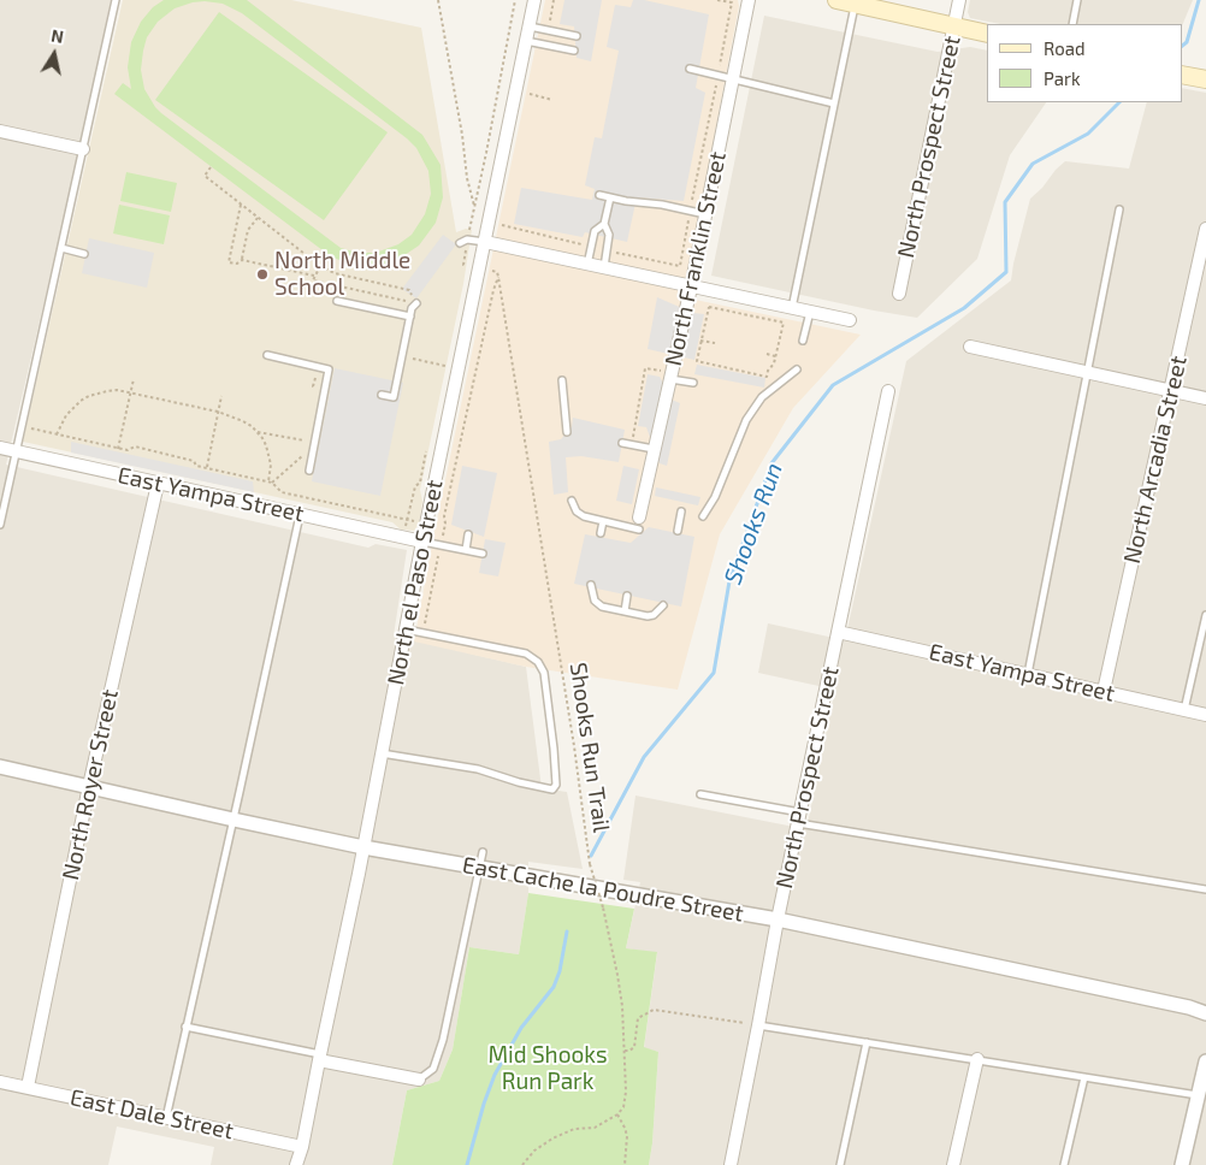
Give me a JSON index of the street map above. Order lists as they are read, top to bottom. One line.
{"streets":{"street":["North Prospect Street","North Franklin Street","North Arcadia Street","East Yampa Street","North el Paso Street","North Royer Street","East Cache la Poudre Street","East Dale Street"],"path":["Shooks Run Trail"]},"crossings":[["North Prospect Street","East Yampa Street"],["North Prospect Street","East Cache la Poudre Street"],["North Arcadia Street","East Yampa Street"],["East Yampa Street","North el Paso Street"],["East Yampa Street","North Royer Street"],["North el Paso Street","East Cache la Poudre Street"],["North el Paso Street","East Dale Street"],["North Royer Street","East Cache la Poudre Street"],["North Royer Street","East Dale Street"]],"water":["Shooks Run"],"parks":["Mid Shooks Run Park"],"places":["North Middle School"],"legend":["Road","Park"],"north":"top"}
